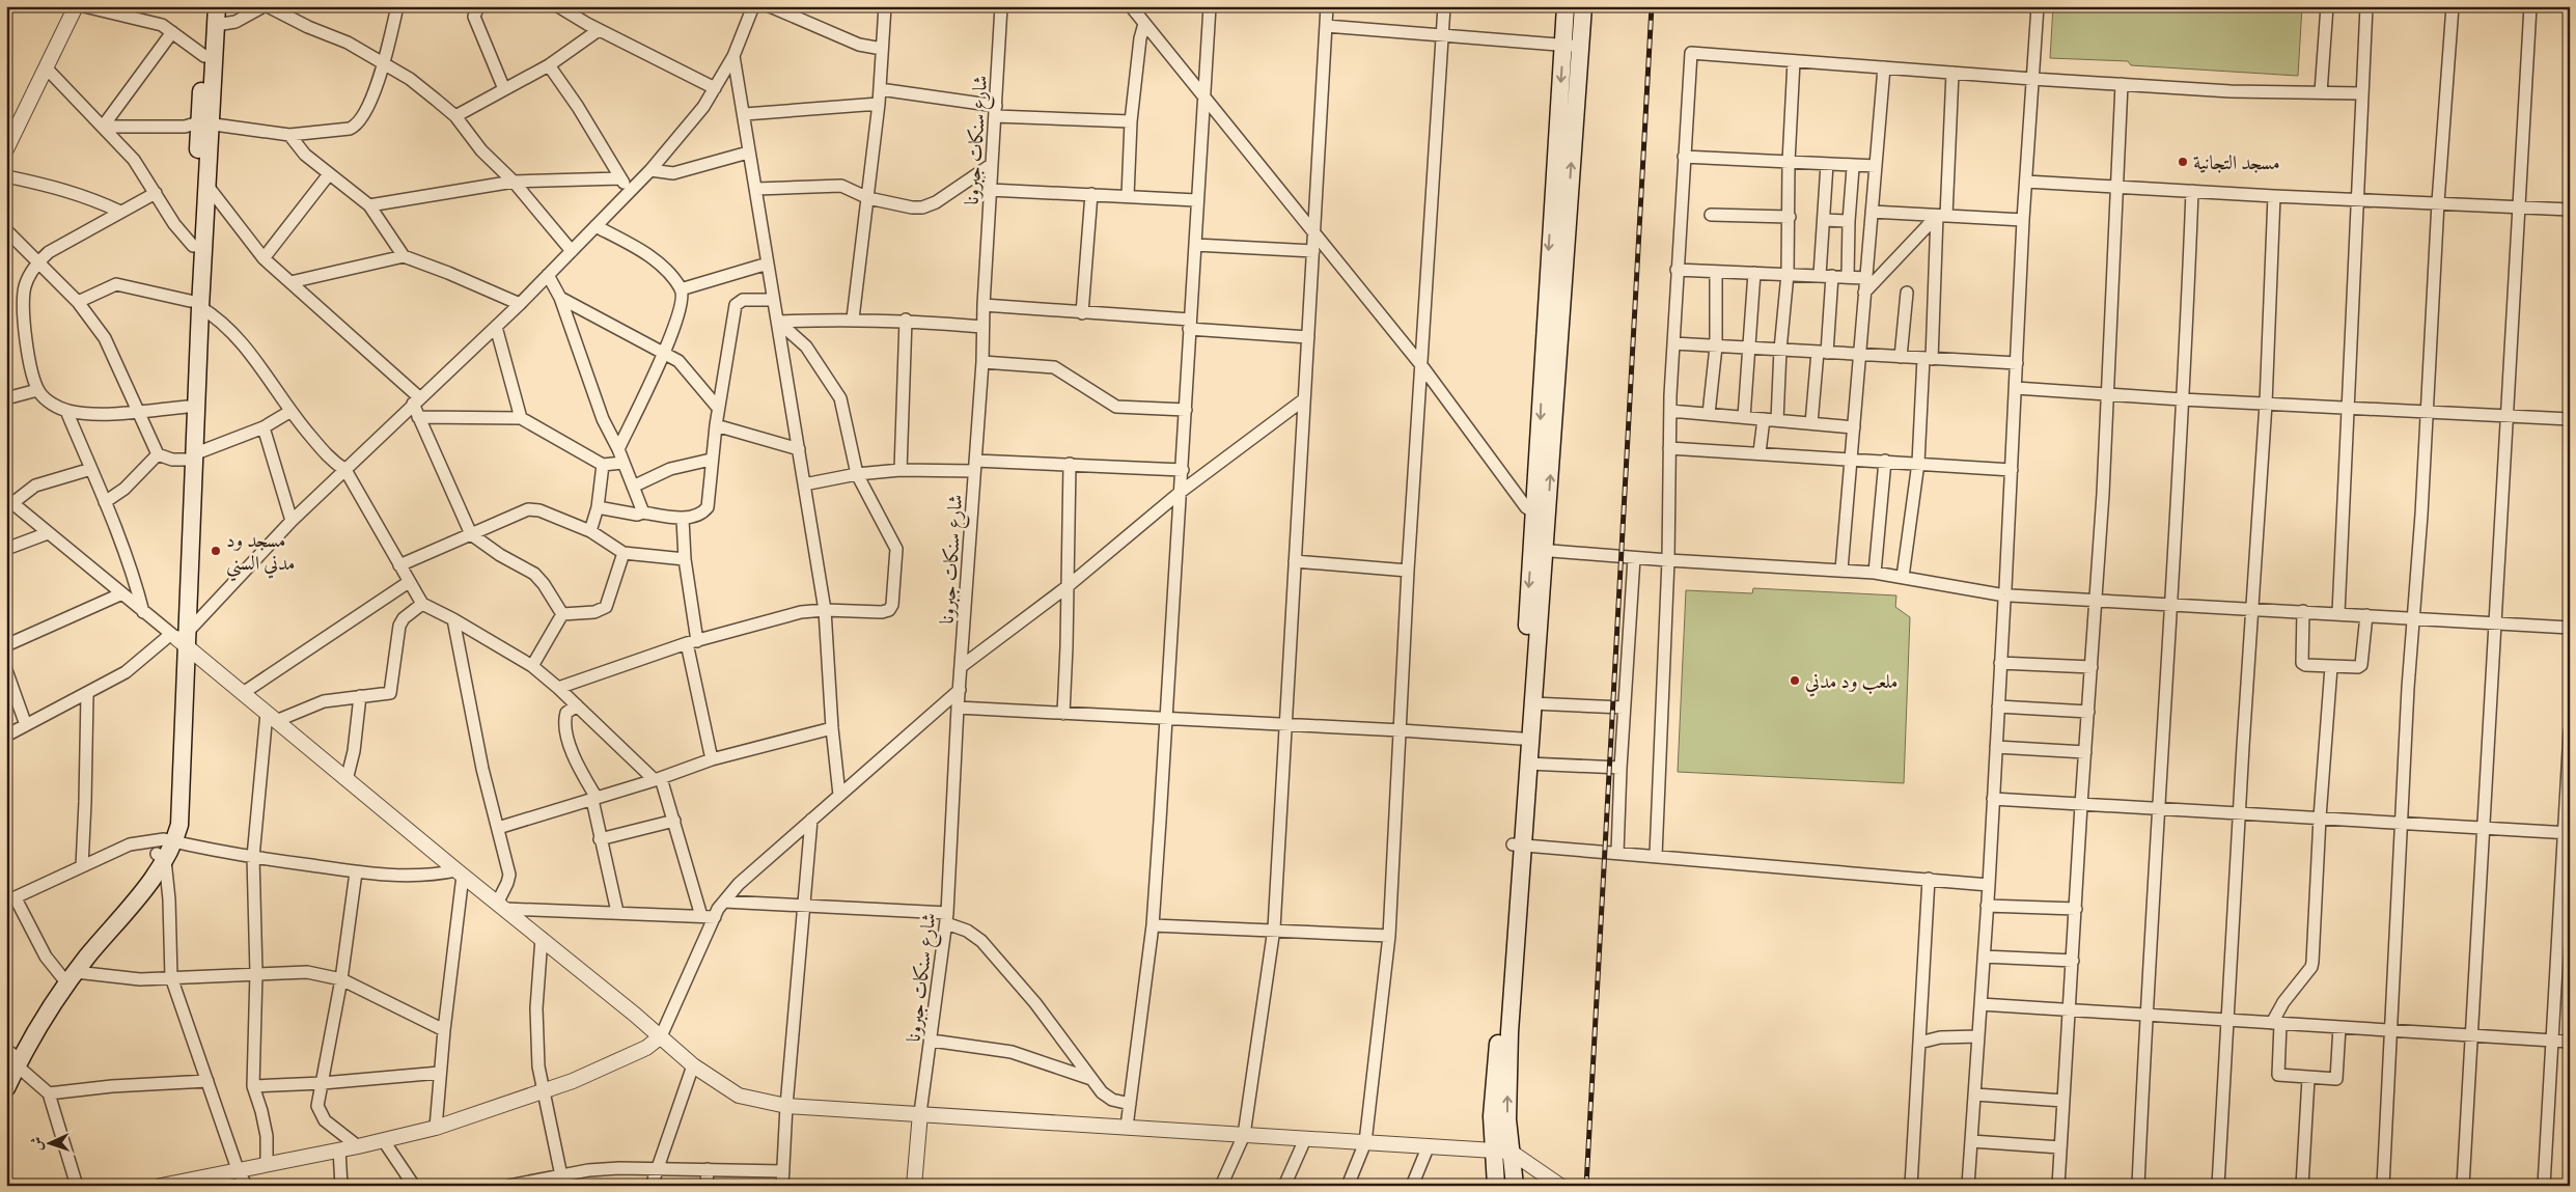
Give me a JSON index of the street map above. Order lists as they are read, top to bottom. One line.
{"streets":{"street":["شارع سنكات جبرونا"]},"places":["مسجد التجانية","مسجد ود مدني السني","ملعب ود مدني"],"north":"left"}
